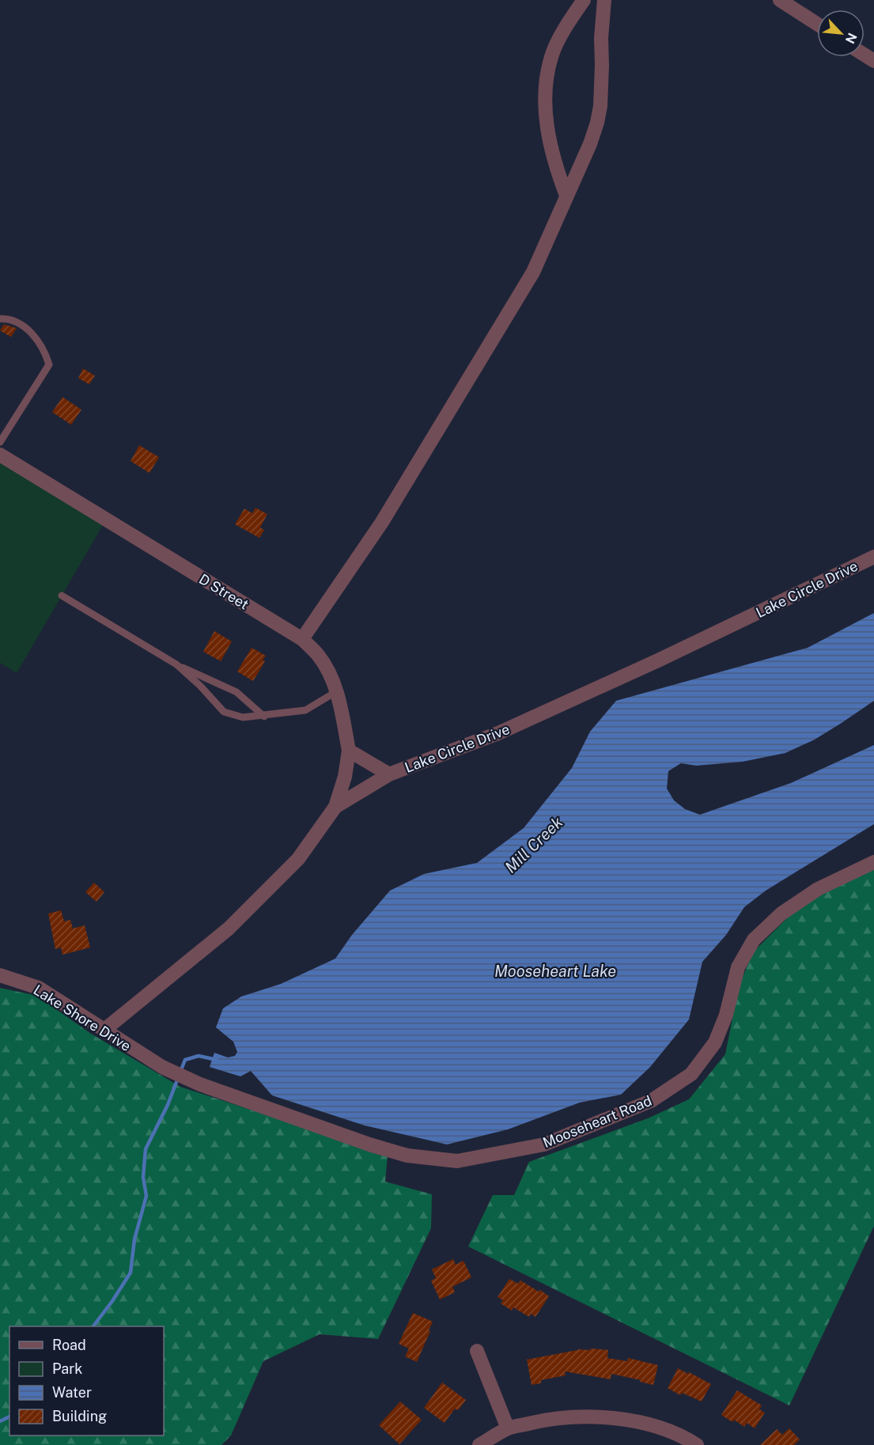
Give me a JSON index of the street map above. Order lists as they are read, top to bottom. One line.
{"streets":{"street":["Lake Circle Drive","D Street","Lake Shore Drive","Mooseheart Road"]},"crossings":[["Lake Circle Drive","D Street"],["Lake Circle Drive","Lake Shore Drive"],["Lake Shore Drive","Mooseheart Road"]],"water":["Mill Creek","Mooseheart Lake"],"legend":["Road","Park","Water","Building"],"north":"bottom right"}
